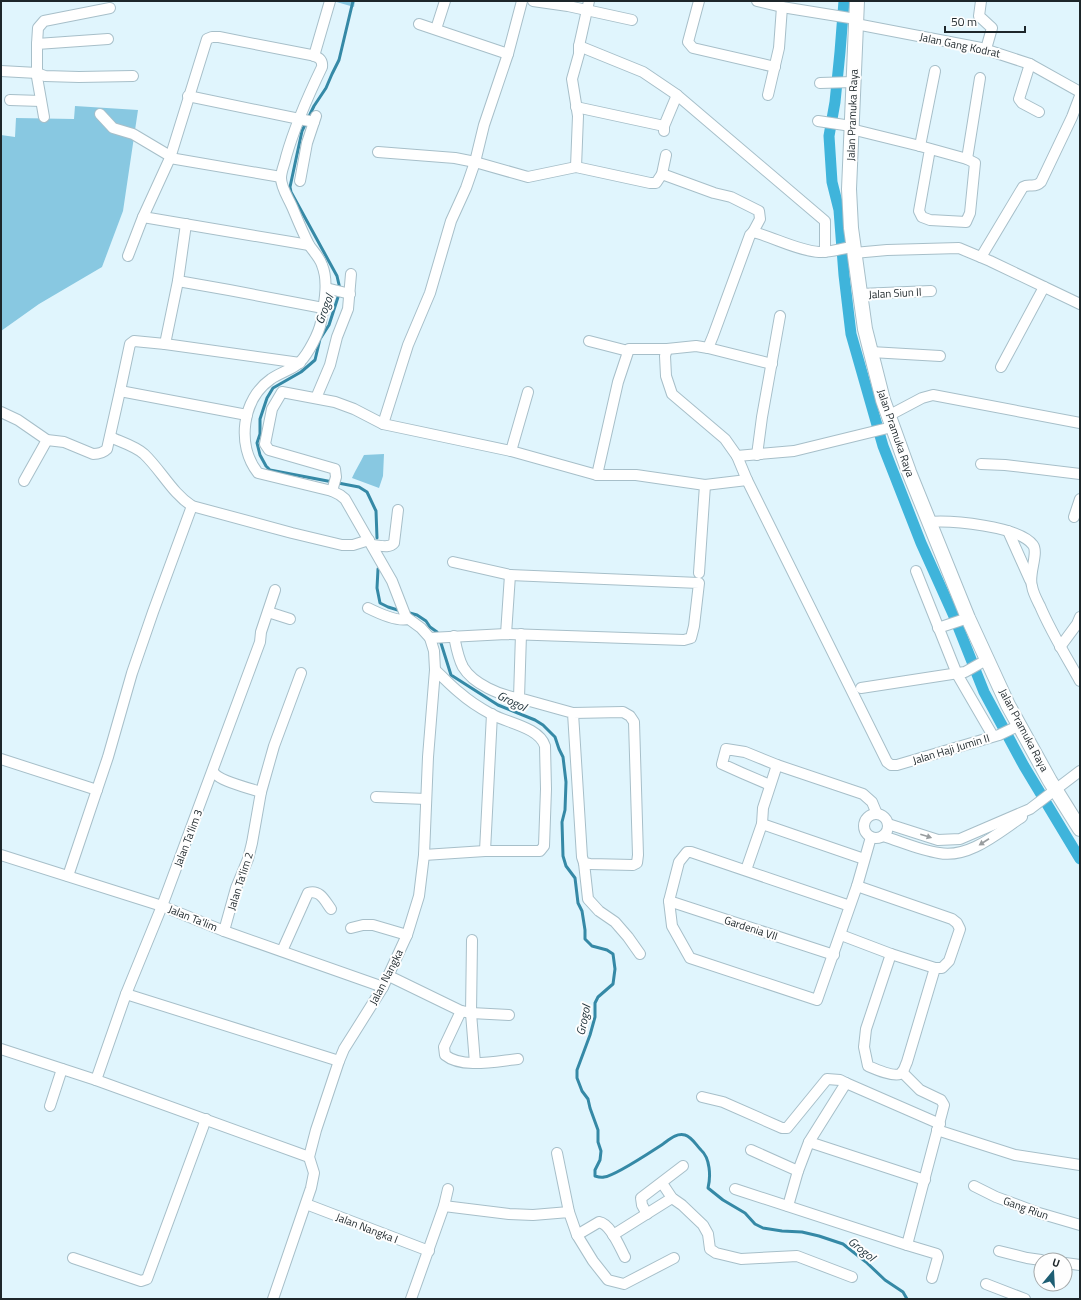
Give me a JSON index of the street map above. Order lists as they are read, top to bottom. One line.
{"streets":{"street":["Jalan Gang Kodrat","Jalan Pramuka Raya","Jalan Siun II","Jalan Haji Jumin II","Jalan Ta'lim 3","Jalan Ta'lim 2","Jalan Ta'lim","Gardenia VII","Jalan Nangka","Gang Riun","Jalan Nangka I"]},"crossings":[["Jalan Gang Kodrat","Jalan Pramuka Raya"],["Jalan Pramuka Raya","Jalan Siun II"],["Jalan Pramuka Raya","Jalan Haji Jumin II"],["Jalan Ta'lim 3","Jalan Ta'lim"],["Jalan Ta'lim 2","Jalan Ta'lim"],["Jalan Ta'lim","Jalan Nangka"],["Jalan Nangka","Jalan Nangka I"]],"water":["Grogol"],"scale_bar":"50 m","north":"top"}
